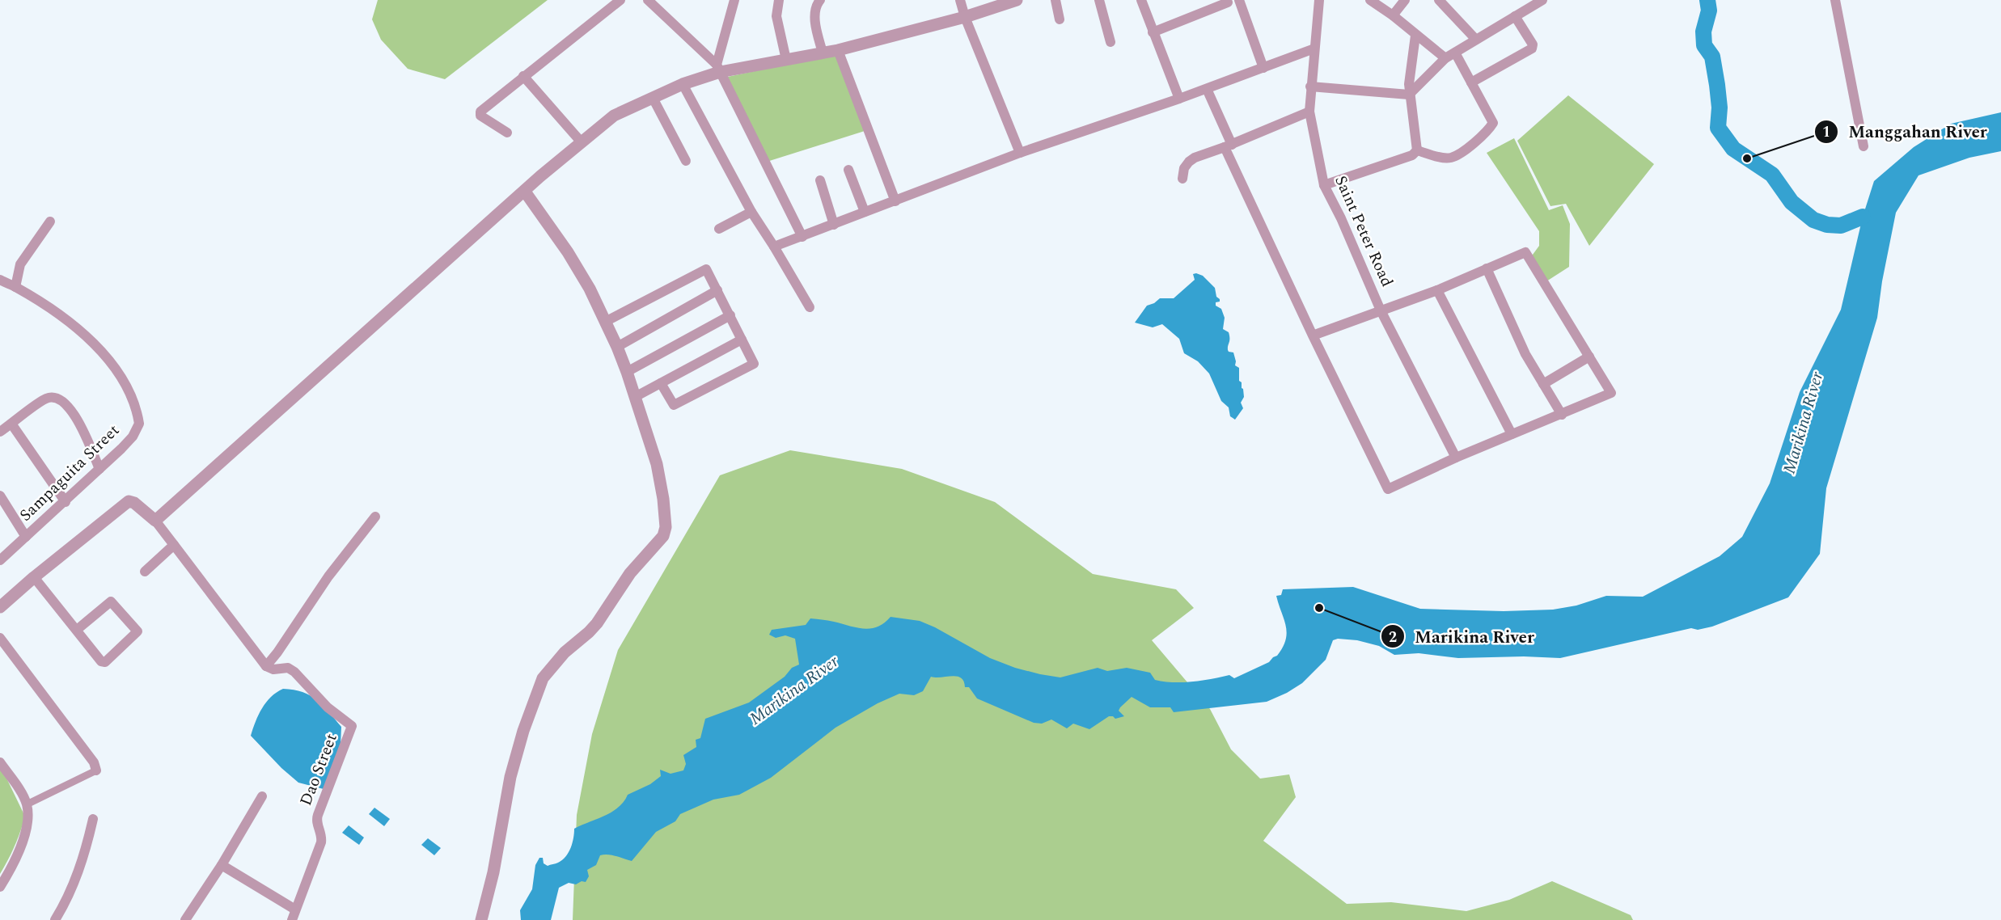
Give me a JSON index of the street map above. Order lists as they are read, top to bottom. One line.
{"streets":{"street":["Saint Peter Road","Sampaguita Street","Dao Street"]},"water":["Marikina River"],"places":["Manggahan River","Marikina River"]}
